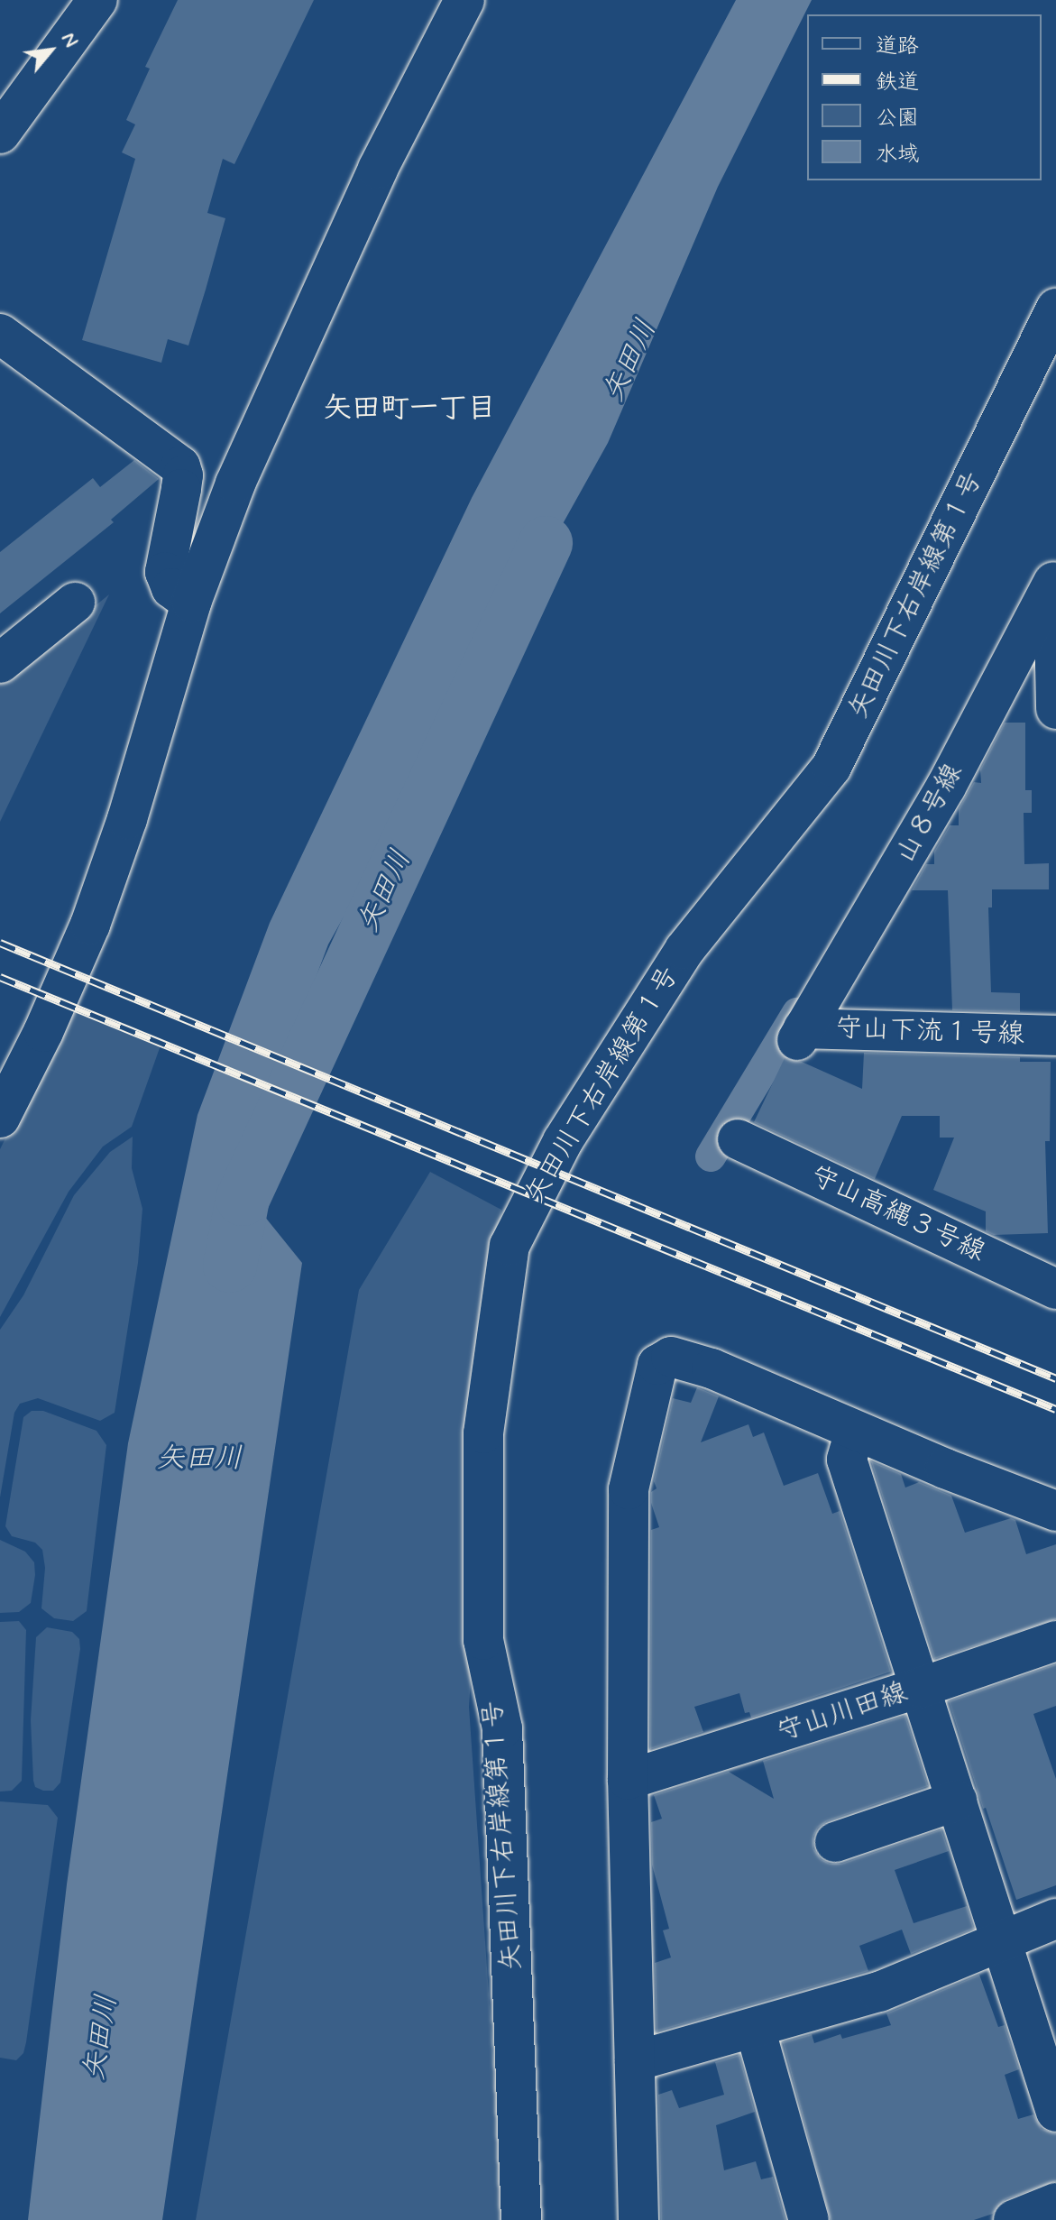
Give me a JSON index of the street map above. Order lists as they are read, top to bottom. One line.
{"streets":{"street":["矢田川下右岸線第１号","山８号線","守山下流１号線","守山高縄３号線","守山川田線"]},"crossings":[["山８号線","守山下流１号線"]],"districts":["矢田町一丁目"],"water":["矢田川"],"legend":["道路","鉄道","公園","水域"],"north":"top right"}
